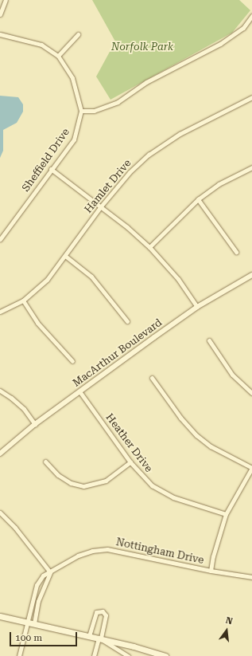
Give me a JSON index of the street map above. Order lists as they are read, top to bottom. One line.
{"streets":{"street":["Sheffield Drive","Hamlet Drive","MacArthur Boulevard","Heather Drive","Nottingham Drive"]},"crossings":[["MacArthur Boulevard","Heather Drive"]],"parks":["Norfolk Park"],"scale_bar":"100 m","north":"top"}
